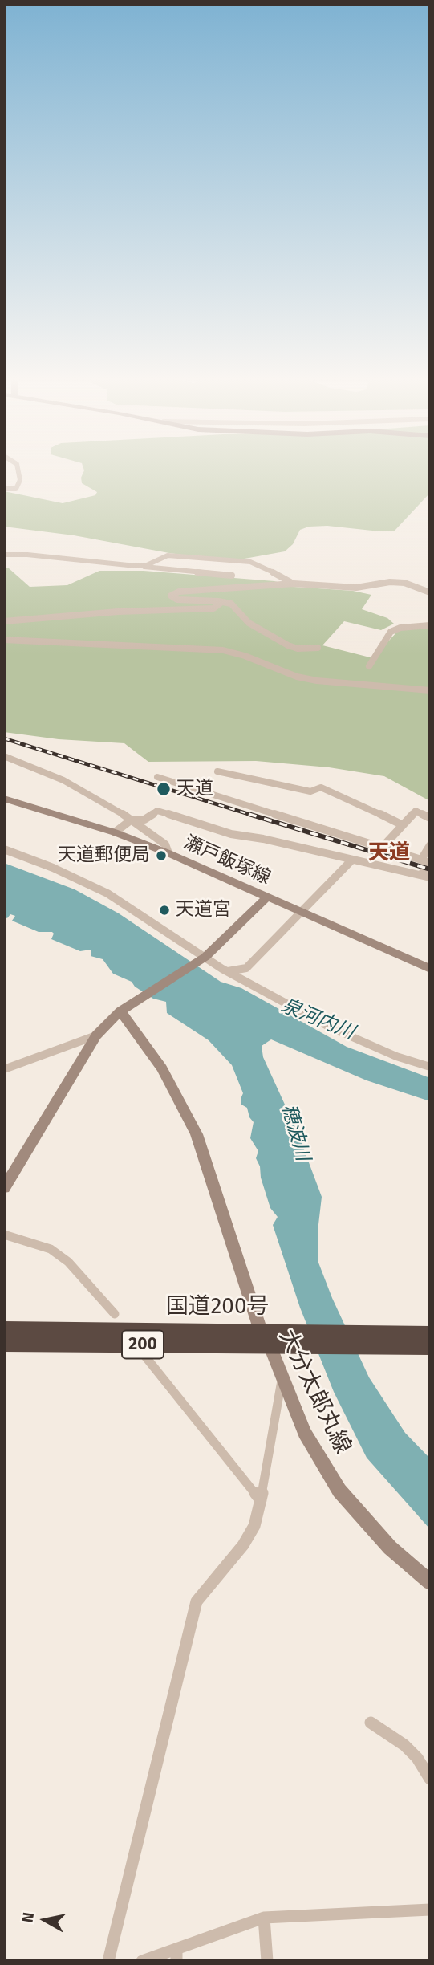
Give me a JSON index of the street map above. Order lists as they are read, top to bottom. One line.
{"streets":{"highway":["国道200号","200"],"main road":["瀬戸飯塚線","大分太郎丸線"]},"crossings":[["国道200号","大分太郎丸線"]],"districts":["天道"],"water":["泉河内川","穂波川"],"places":["天道","天道郵便局","天道宮"],"north":"left"}
